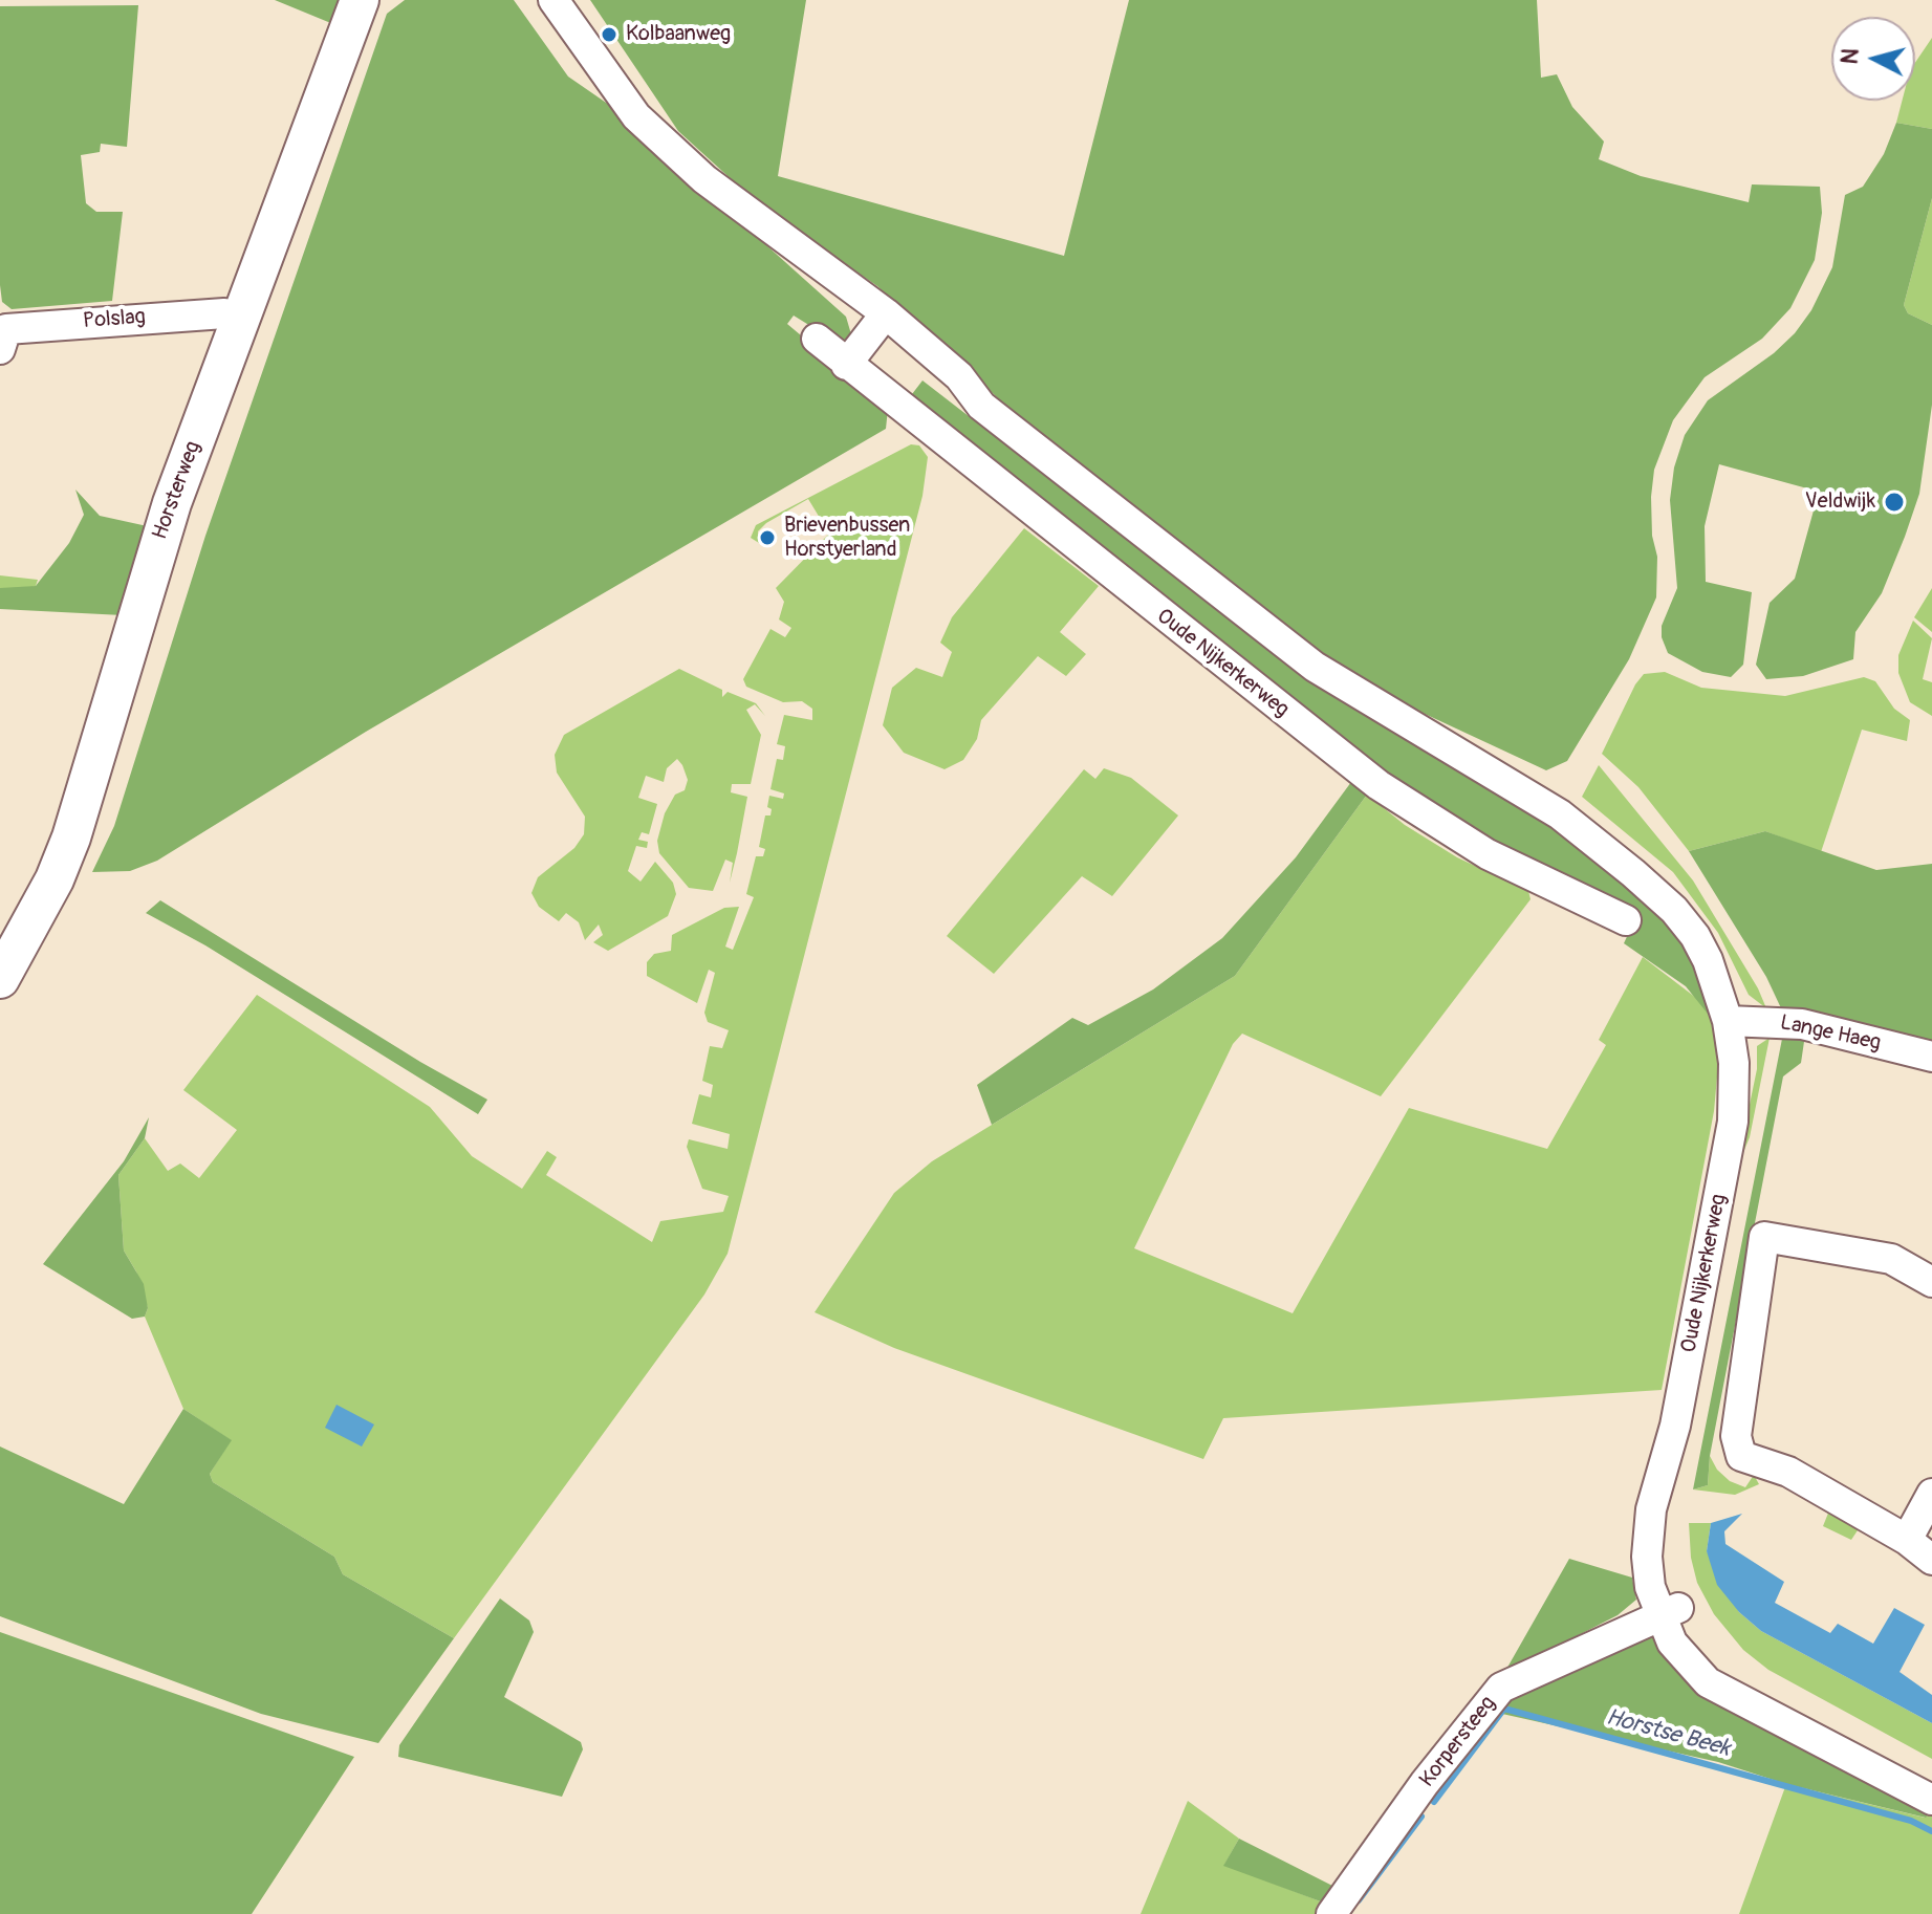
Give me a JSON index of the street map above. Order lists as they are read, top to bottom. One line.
{"streets":{"main road":["Horsterweg"],"street":["Polslag","Oude Nijkerkerweg","Lange Haeg","Korpersteeg"]},"crossings":[["Polslag","Horsterweg"],["Oude Nijkerkerweg","Lange Haeg"],["Oude Nijkerkerweg","Korpersteeg"]],"water":["Horstse Beek"],"places":["Kolbaanweg","Veldwijk","Brievenbussen Horstyerland"],"north":"left"}
